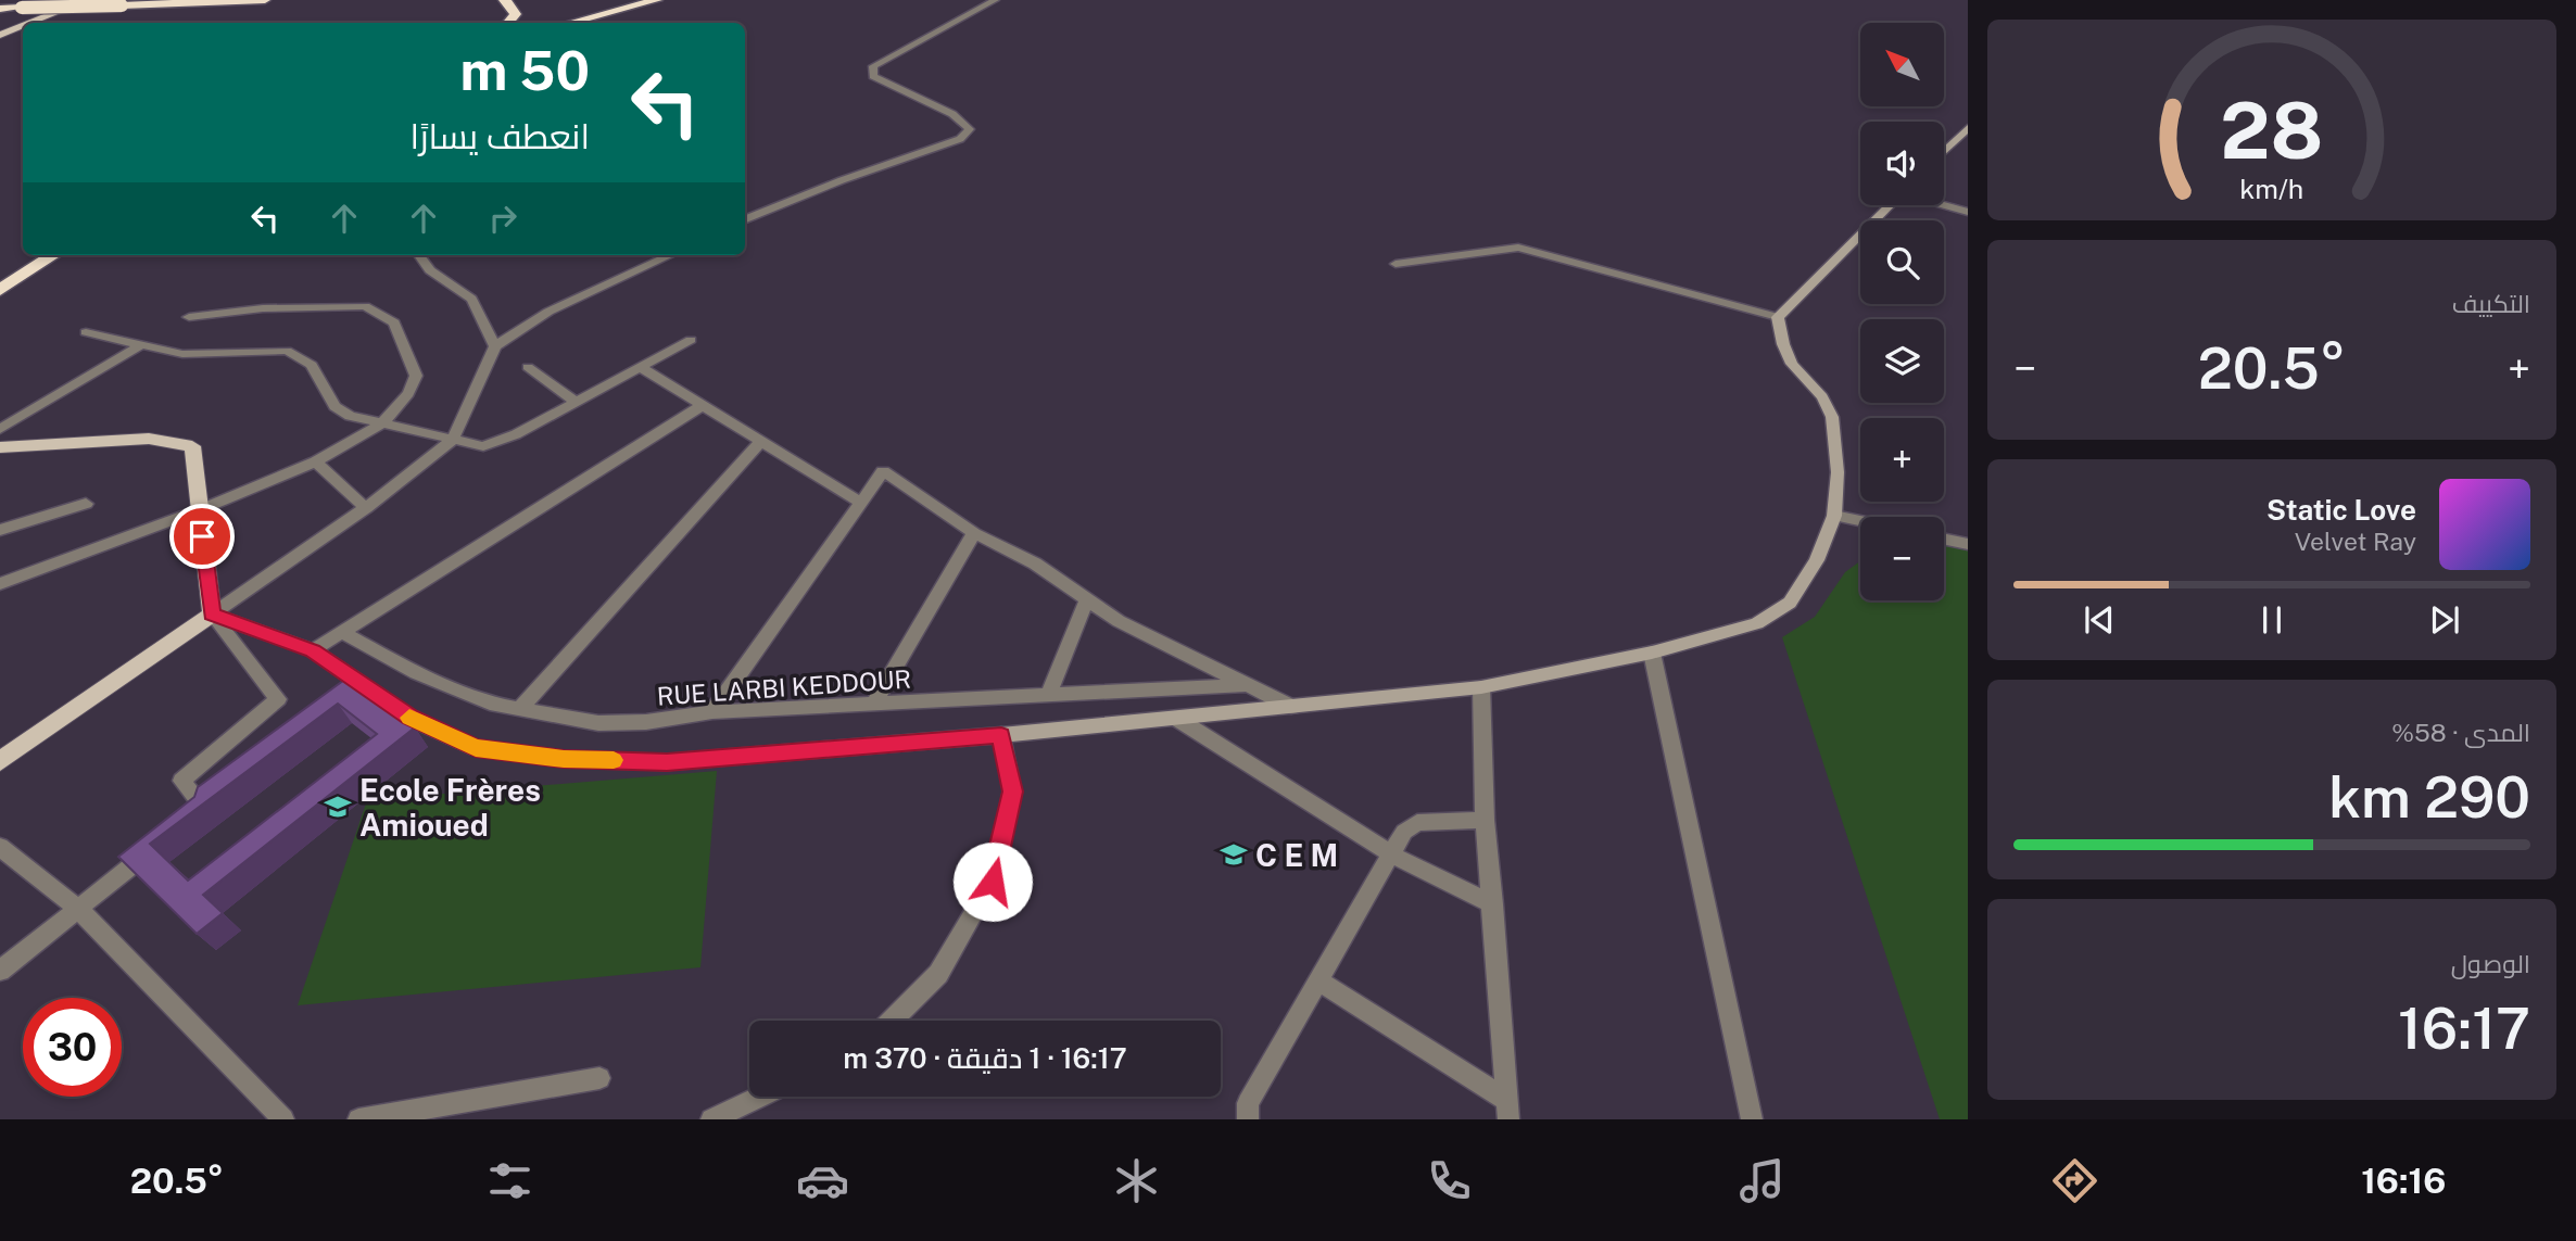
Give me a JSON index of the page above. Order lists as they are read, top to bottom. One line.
{"streets":{"street":["RUE LARBI KEDDOUR"]},"places":{"school or university":["Ecole Frères Amioued","C E M"]},"north":"top left","page":{"map_buttons":["+","−"],"turn":["50 m","انعطف يسارًا"],"tile":["التكييف",["المدى · 58%","290 km"],["الوصول","16:17"]],"heat":["−","20.5°","+"],"song":["Static Love","Velvet Ray"],"limit":"30","trip":"16:17 · 1 دقيقة · 370 m","tabs":["16:16","20.5°"],"gauge":["28","km/h"]}}
